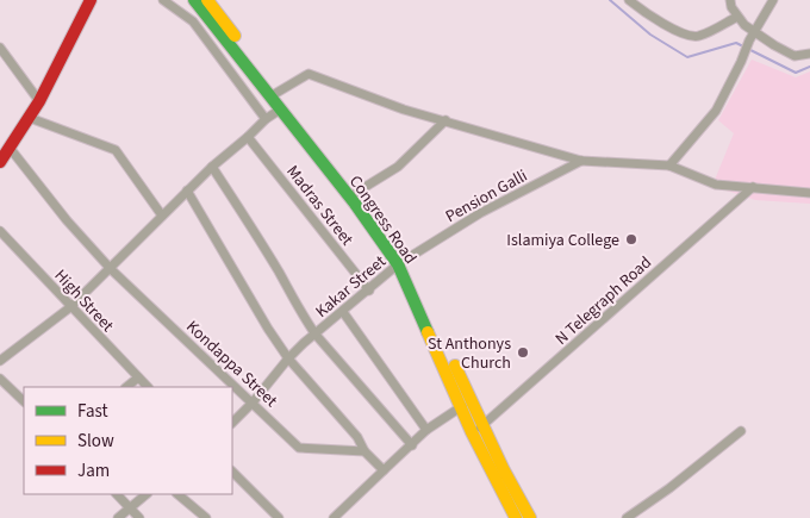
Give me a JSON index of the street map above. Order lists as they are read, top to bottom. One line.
{"streets":{"main road":["Congress Road"],"street":["Pension Galli","Madras Street","Kakar Street","High Street","N Telegraph Road","Kondappa Street"]},"crossings":[["Pension Galli","Congress Road"],["Pension Galli","Kakar Street"],["Madras Street","Kakar Street"],["Congress Road","Kakar Street"],["Congress Road","N Telegraph Road"],["Kakar Street","Kondappa Street"]],"places":["Islamiya College","St Anthonys Church"],"legend":["Fast","Slow","Jam"]}
